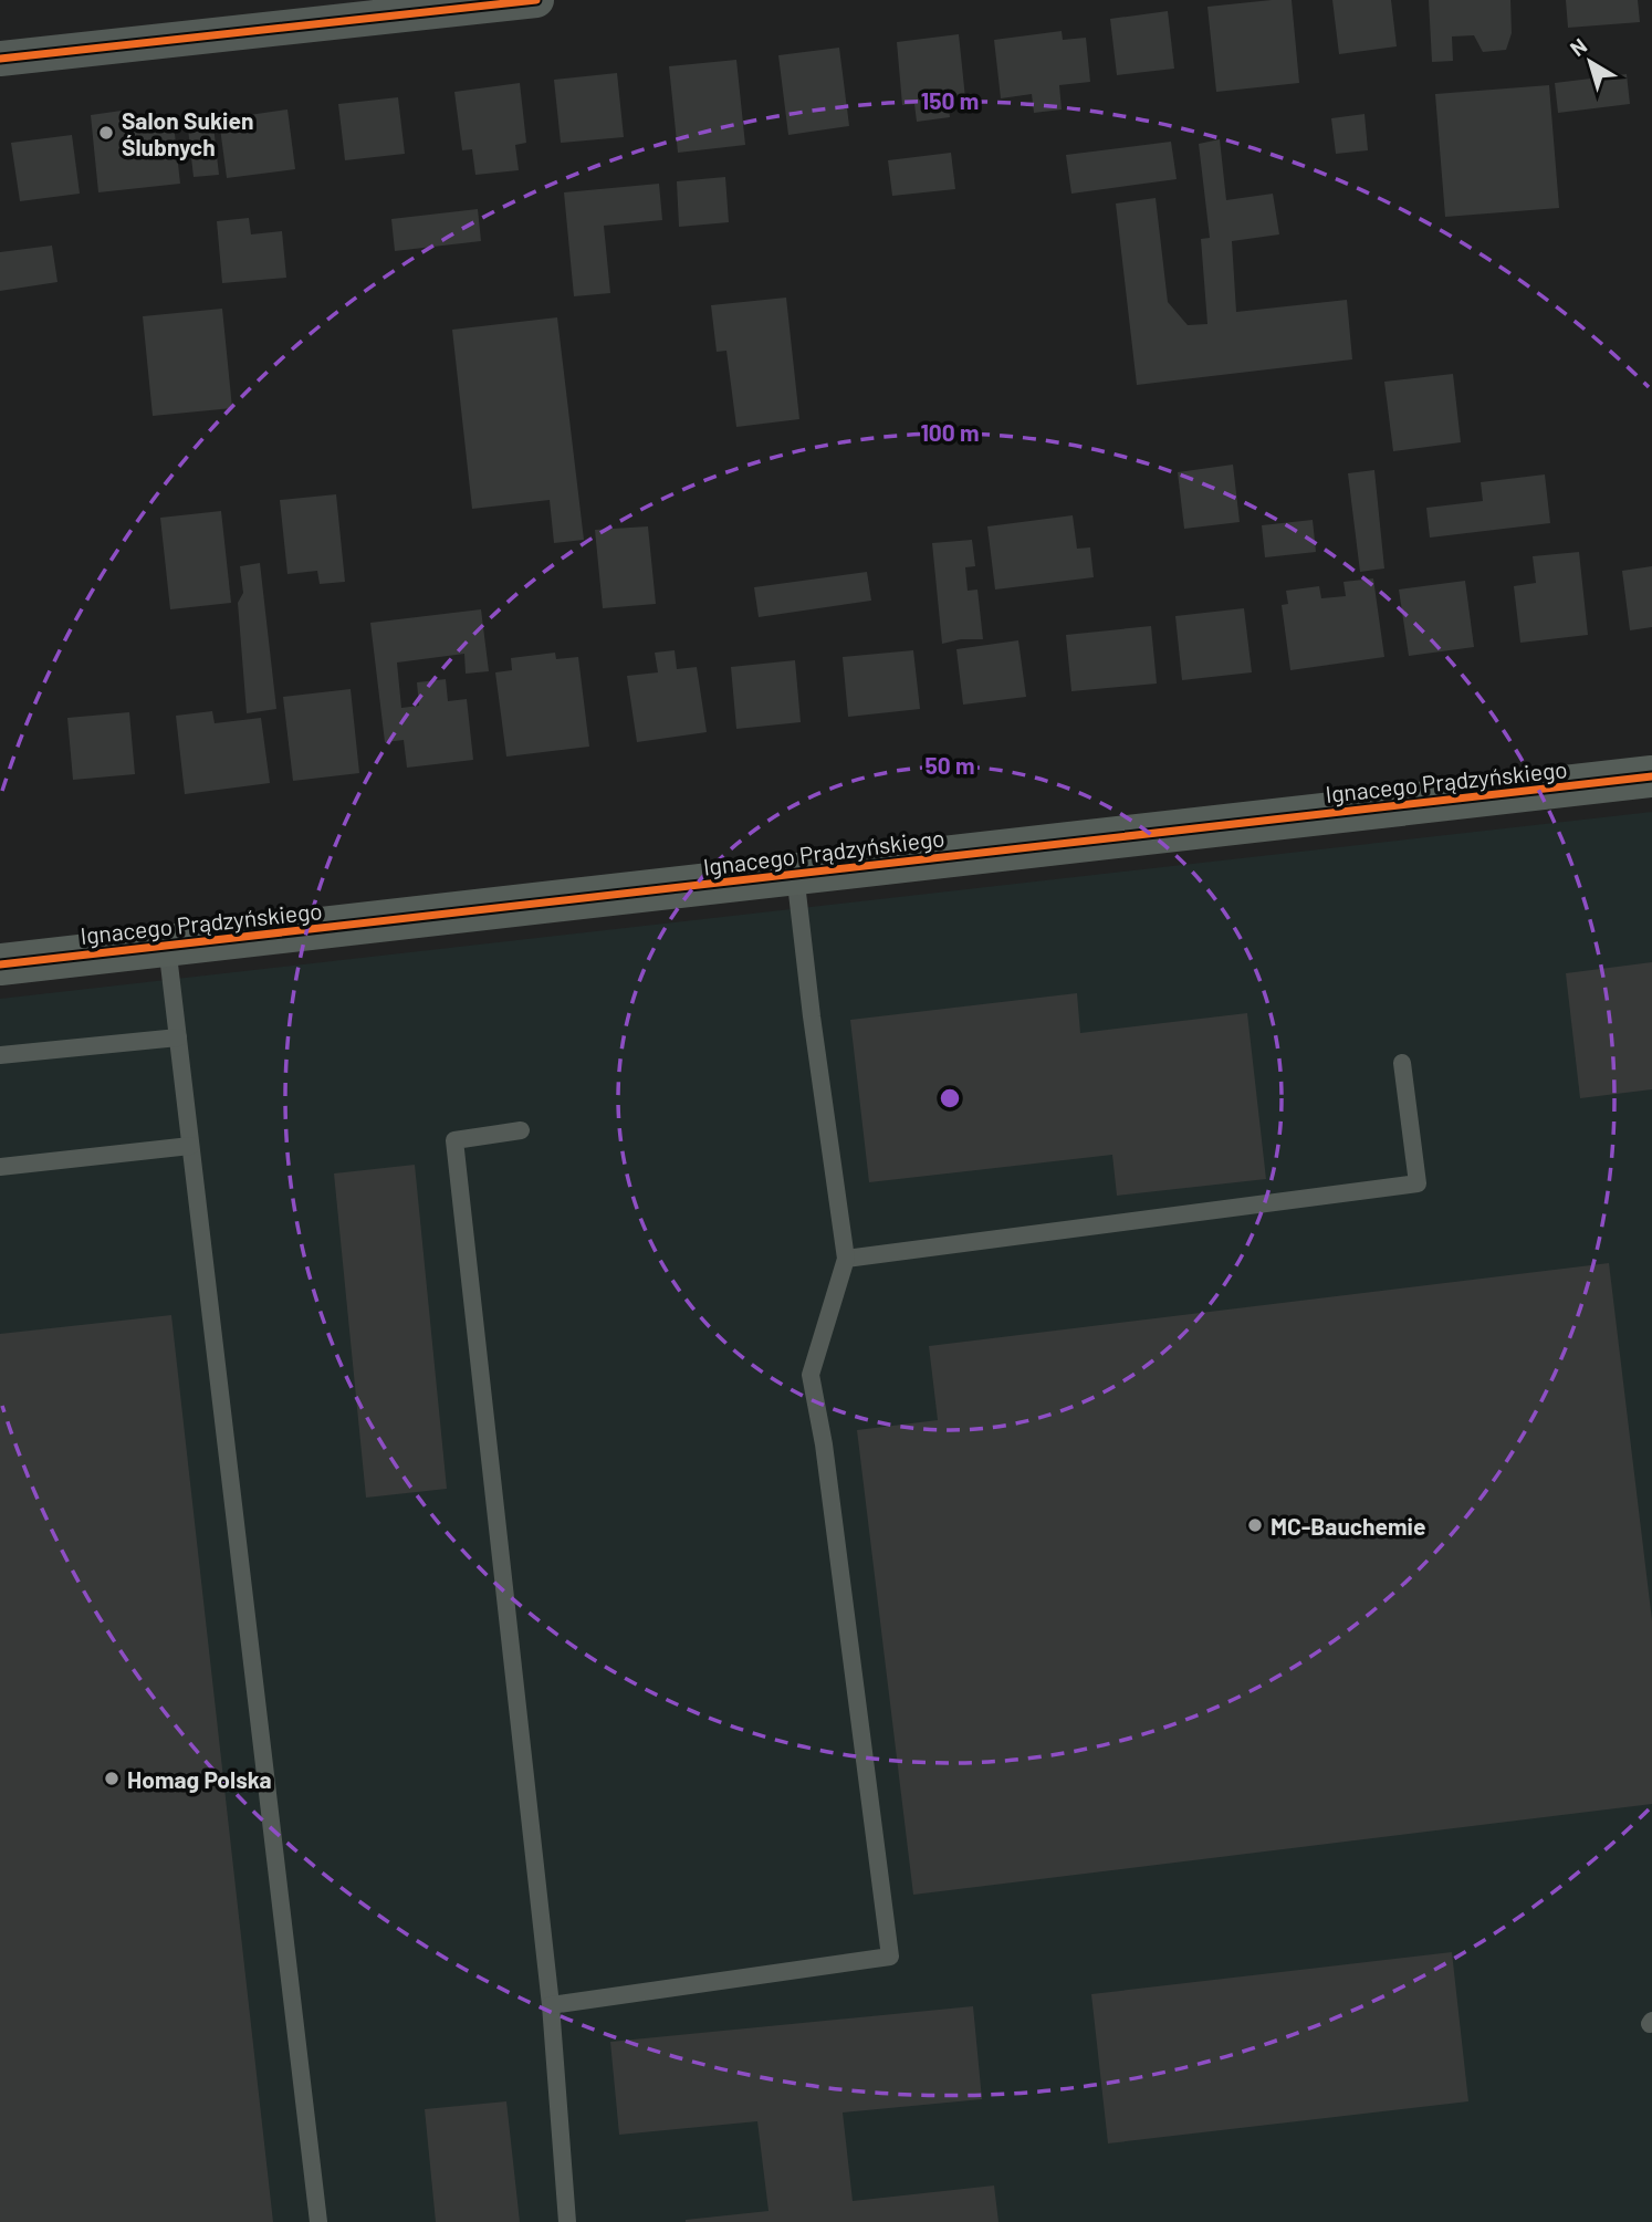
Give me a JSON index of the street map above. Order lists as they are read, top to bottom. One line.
{"streets":{"street":["Ignacego Prądzyńskiego"]},"places":["Salon Sukien Ślubnych","MC-Bauchemie","Homag Polska"],"north":"top left","rings":["150 m","100 m","50 m"]}
